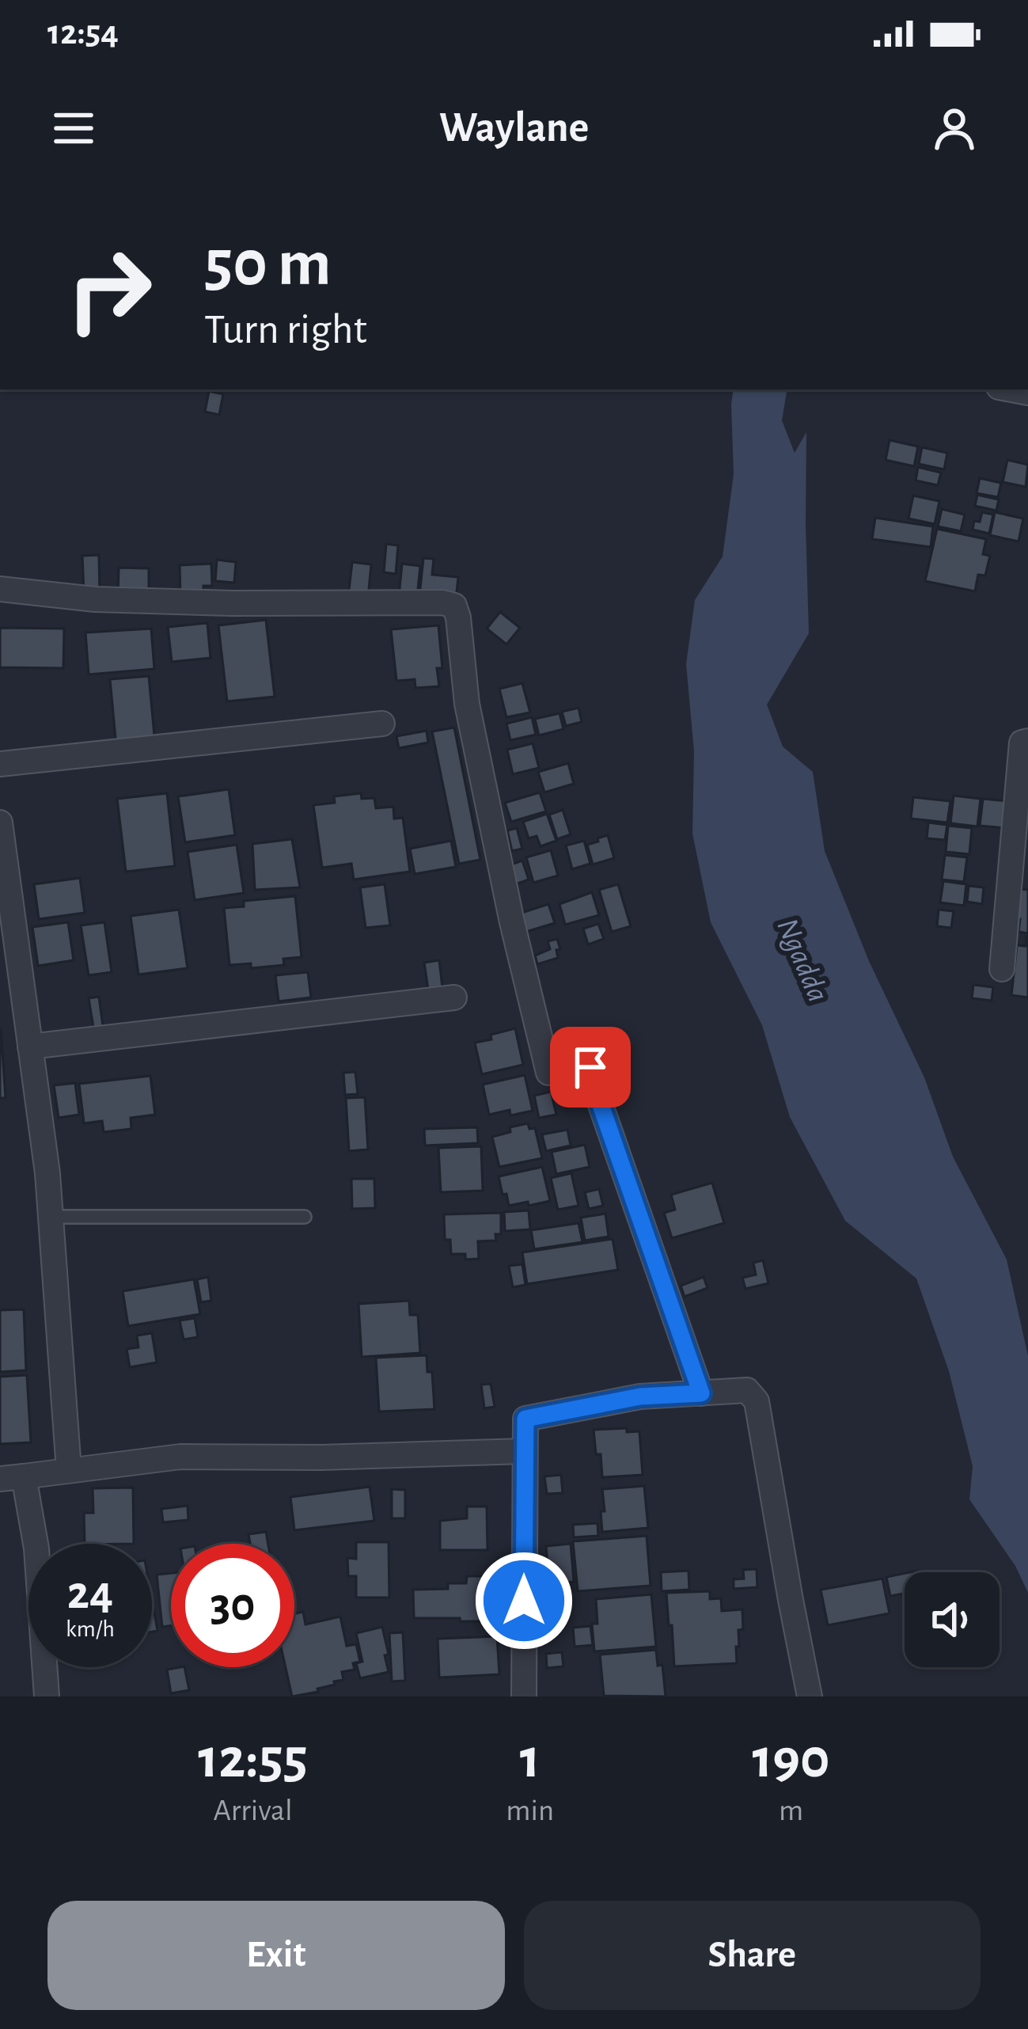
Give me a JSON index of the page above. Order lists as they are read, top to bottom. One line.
{"water":["Ngadda"],"page":{"status":"12:54","header":"Waylane","turn":["50 m","Turn right"],"speed":"24 km/h","limit":"30","eta":["12:55","Arrival","1","min","190","m"],"buttons":["Exit","Share"]}}
